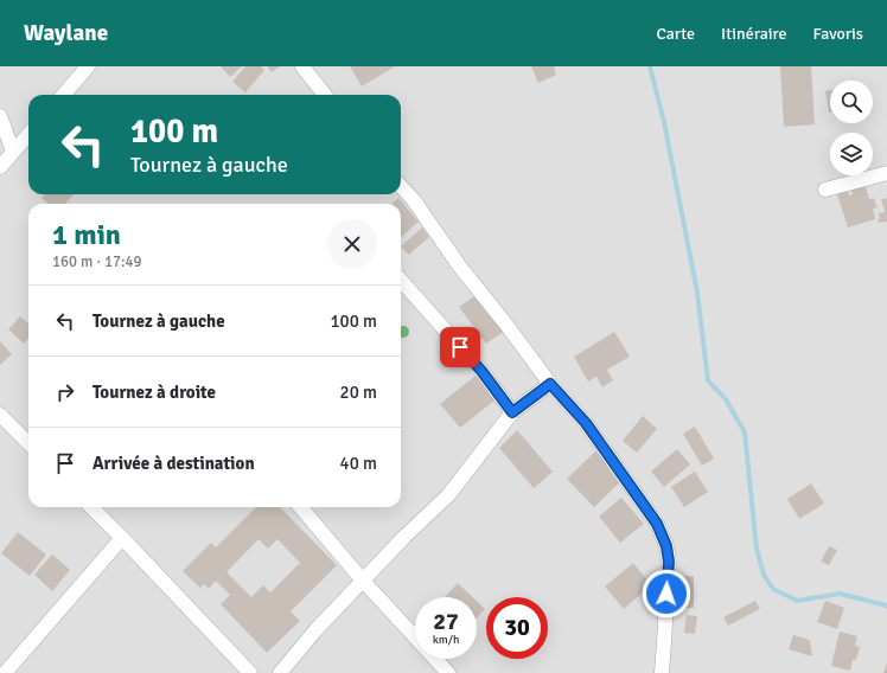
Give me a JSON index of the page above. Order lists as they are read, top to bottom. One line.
{"page":{"header":"Waylane","nav":["Carte","Itinéraire","Favoris"],"turn":["100 m","Tournez à gauche"],"heading":["1 min","160 m · 17:49"],"list":[{"name":"Tournez à gauche","value":"100 m"},{"name":"Tournez à droite","value":"20 m"},{"name":"Arrivée à destination","value":"40 m"}],"speed":"27 km/h","limit":"30"}}
